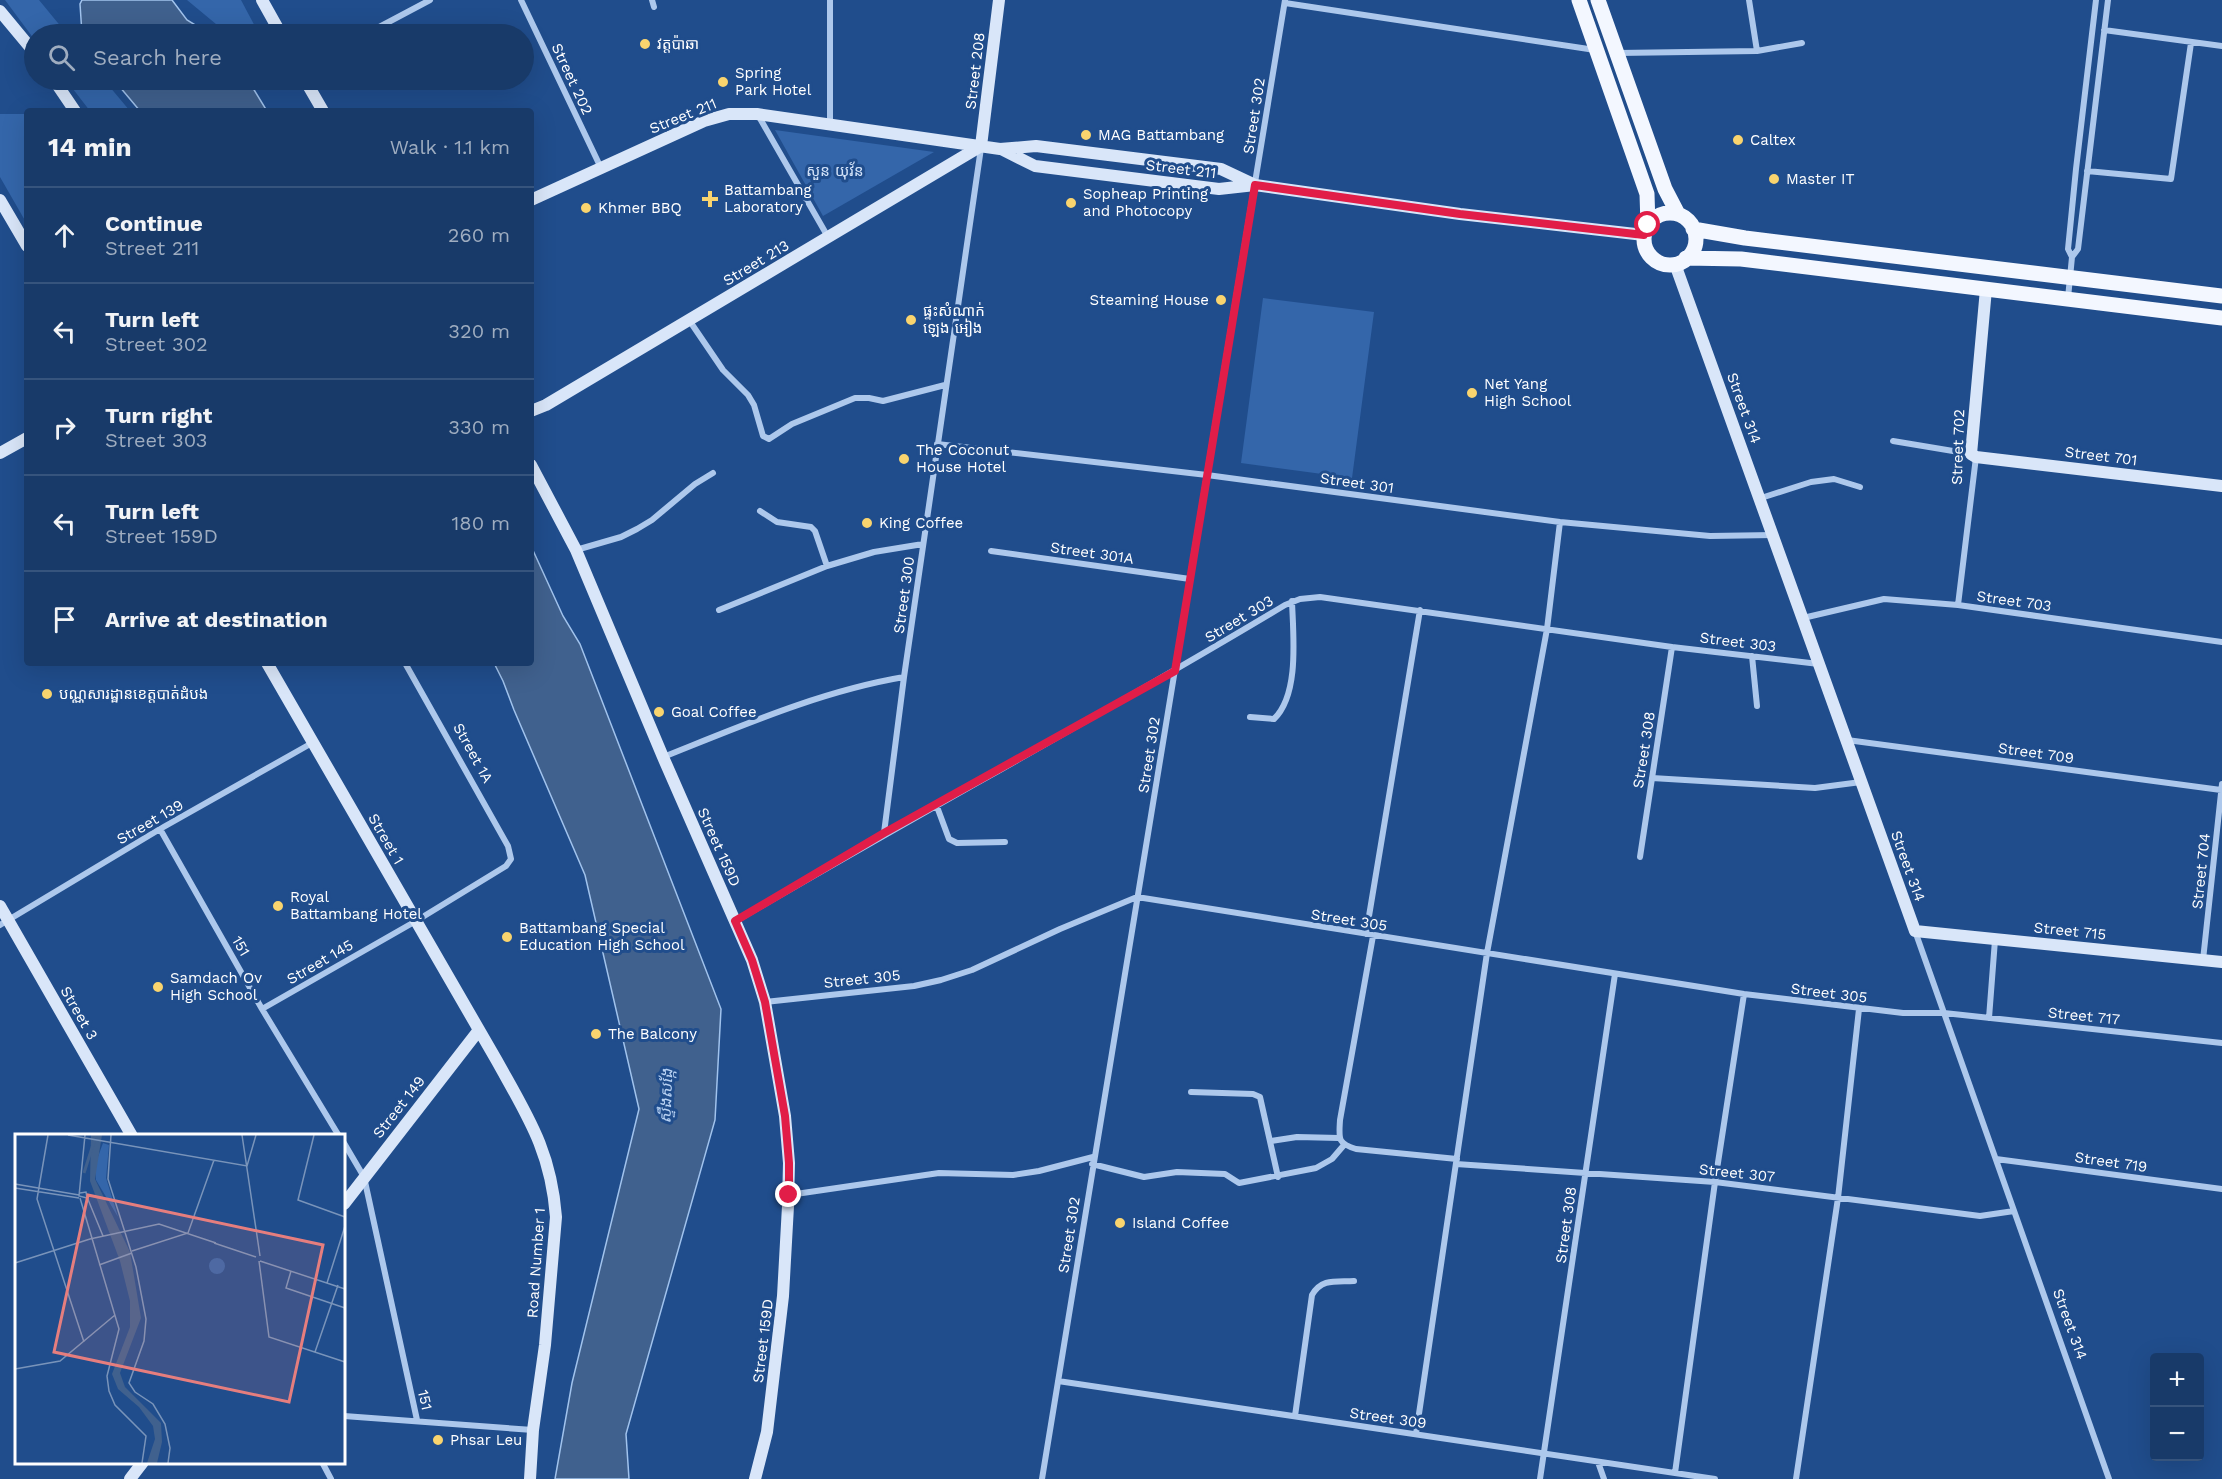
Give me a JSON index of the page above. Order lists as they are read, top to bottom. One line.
{"streets":{"street":["Street 208","Street 202","Street 211","Street 302","Street 213","Street 314","Street 702","Street 701","Street 301","Street 301A","Street 300","Street 703","Street 303","Street 308","Street 1A","Street 709","Street 139","Street 1","Street 159D","Street 704","Street 305","Street 715","151","Street 145","Street 3","Street 717","Street 149","Street 719","Street 307","Road Number 1","Street 309"]},"crossings":[["Street 208","Street 211"],["Street 208","Street 213"],["Street 208","Street 300"],["Street 202","Street 211"],["Street 211","Street 302"],["Street 211","Street 213"],["Street 211","Street 314"],["Street 211","Street 300"],["Street 302","Street 301"],["Street 302","Street 301A"],["Street 302","Street 303"],["Street 302","Street 305"],["Street 302","Street 309"],["Street 213","Street 300"],["Street 314","Street 301"],["Street 314","Street 703"],["Street 314","Street 303"],["Street 314","Street 709"],["Street 314","Street 305"],["Street 314","Street 715"],["Street 314","Street 717"],["Street 314","Street 719"],["Street 314","Street 307"],["Street 702","Street 701"],["Street 702","Street 703"],["Street 301","Street 300"],["Street 300","Street 303"],["Street 303","Street 308"],["Street 303","Street 159D"],["Street 308","Street 305"],["Street 308","Street 307"],["Street 308","Street 309"],["Street 1A","Street 145"],["Street 709","Street 704"],["Street 139","Street 1"],["Street 139","151"],["Street 139","Street 3"],["Street 1","Street 145"],["Street 1","Street 149"],["Street 1","Road Number 1"],["Street 159D","Street 305"],["Street 704","Street 715"],["Street 305","Street 717"],["151","Street 145"],["151","Street 149"],["Street 149","Road Number 1"]],"water":["ស្ទឹងសង្កែ"],"parks":["សួន យុវ័ន"],"places":{"other":["វត្តប៉ាឆា","Spring Park Hotel","MAG Battambang","Caltex","Master IT","Sopheap Printing and Photocopy","Khmer BBQ","Steaming House","ផ្ទះសំណាក់ ឡេង អៀង","Net Yang High School","The Coconut House Hotel","King Coffee","បណ្ណសារដ្ឋានខេត្តបាត់ដំបង","Goal Coffee","Royal Battambang Hotel","Battambang Special Education High School","Samdach Ov High School","The Balcony","Island Coffee","Phsar Leu"],"health":["Battambang Laboratory"]},"page":{"search":"Search here","heading":["14 min","Walk · 1.1 km"],"list":[["Continue","Street 211","260 m"],["Turn left","Street 302","320 m"],["Turn right","Street 303","330 m"],["Turn left","Street 159D","180 m"],"Arrive at destination"],"map_buttons":["+","−"]}}
